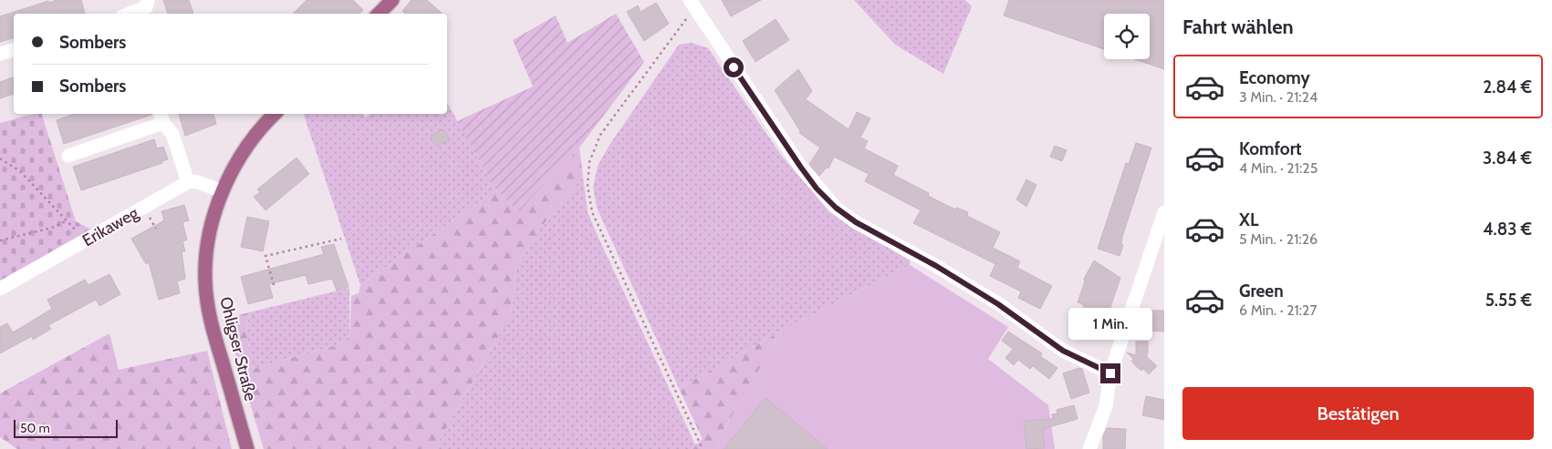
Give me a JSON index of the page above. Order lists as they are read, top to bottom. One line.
{"streets":{"main road":["Ohligser Straße"],"street":["Erikaweg"]},"scale_bar":"50 m","page":{"heading":"Fahrt wählen","banner":["Sombers","Sombers"],"list":[{"name":"Economy","note":"3 Min. · 21:24","value":"2.84 €"},{"name":"Komfort","note":"4 Min. · 21:25","value":"3.84 €"},{"name":"XL","note":"5 Min. · 21:26","value":"4.83 €"},{"name":"Green","note":"6 Min. · 21:27","value":"5.55 €"}],"bubble":"1 Min.","buttons":"Bestätigen","scale":"50 m"}}
